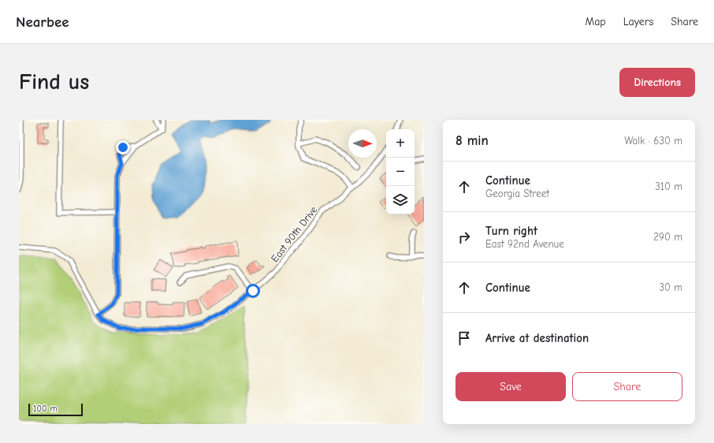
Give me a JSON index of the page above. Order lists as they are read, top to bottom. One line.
{"streets":{"street":["East 90th Drive"]},"scale_bar":"100 m","north":"right","page":{"header":"Nearbee","nav":["Map","Layers","Share"],"buttons":["Directions",["Save","Share"]],"title":"Find us","heading":["8 min","Walk · 630 m"],"map_buttons":["+","−"],"list":[["Continue","Georgia Street","310 m"],["Turn right","East 92nd Avenue","290 m"],["Continue","30 m"],"Arrive at destination"],"scale":"100 m"}}
